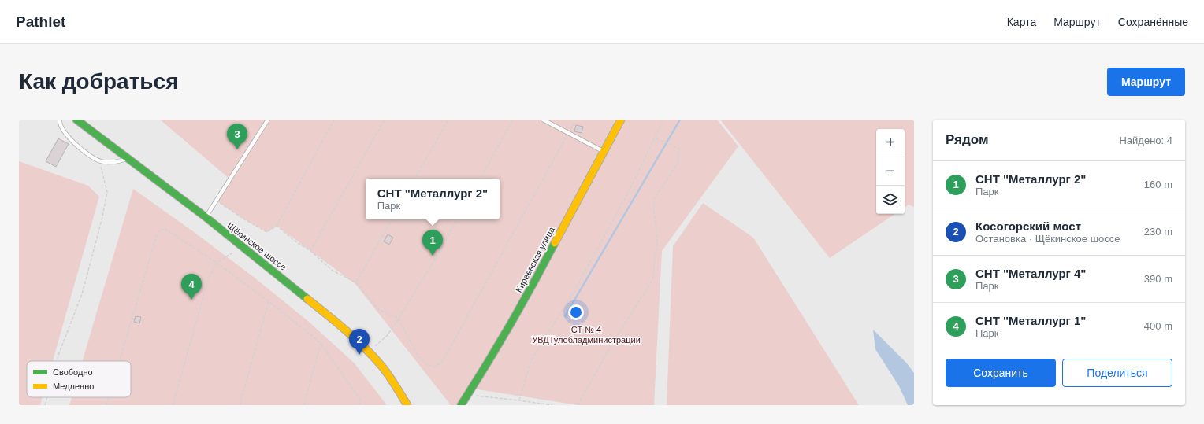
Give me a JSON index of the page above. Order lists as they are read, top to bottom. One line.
{"streets":{"main road":["Щёкинское шоссе","Киреевская улица"]},"parks":["СТ № 4 УВДТулобладминистрации"],"legend":["Свободно","Медленно"],"page":{"header":"Pathlet","nav":["Карта","Маршрут","Сохранённые"],"buttons":["Маршрут",["Сохранить","Поделиться"]],"title":"Как добраться","heading":["Рядом","Найдено: 4"],"pins":["3","1","4","2"],"map_buttons":["+","−"],"list":[{"mark":"1","name":"СНТ \"Металлург 2\"","note":"Парк","value":"160 m"},{"mark":"2","name":"Косогорский мост","note":"Остановка · Щёкинское шоссе","value":"230 m"},{"mark":"3","name":"СНТ \"Металлург 4\"","note":"Парк","value":"390 m"},{"mark":"4","name":"СНТ \"Металлург 1\"","note":"Парк","value":"400 m"}],"popup":["СНТ \"Металлург 2\"","Парк"]}}
